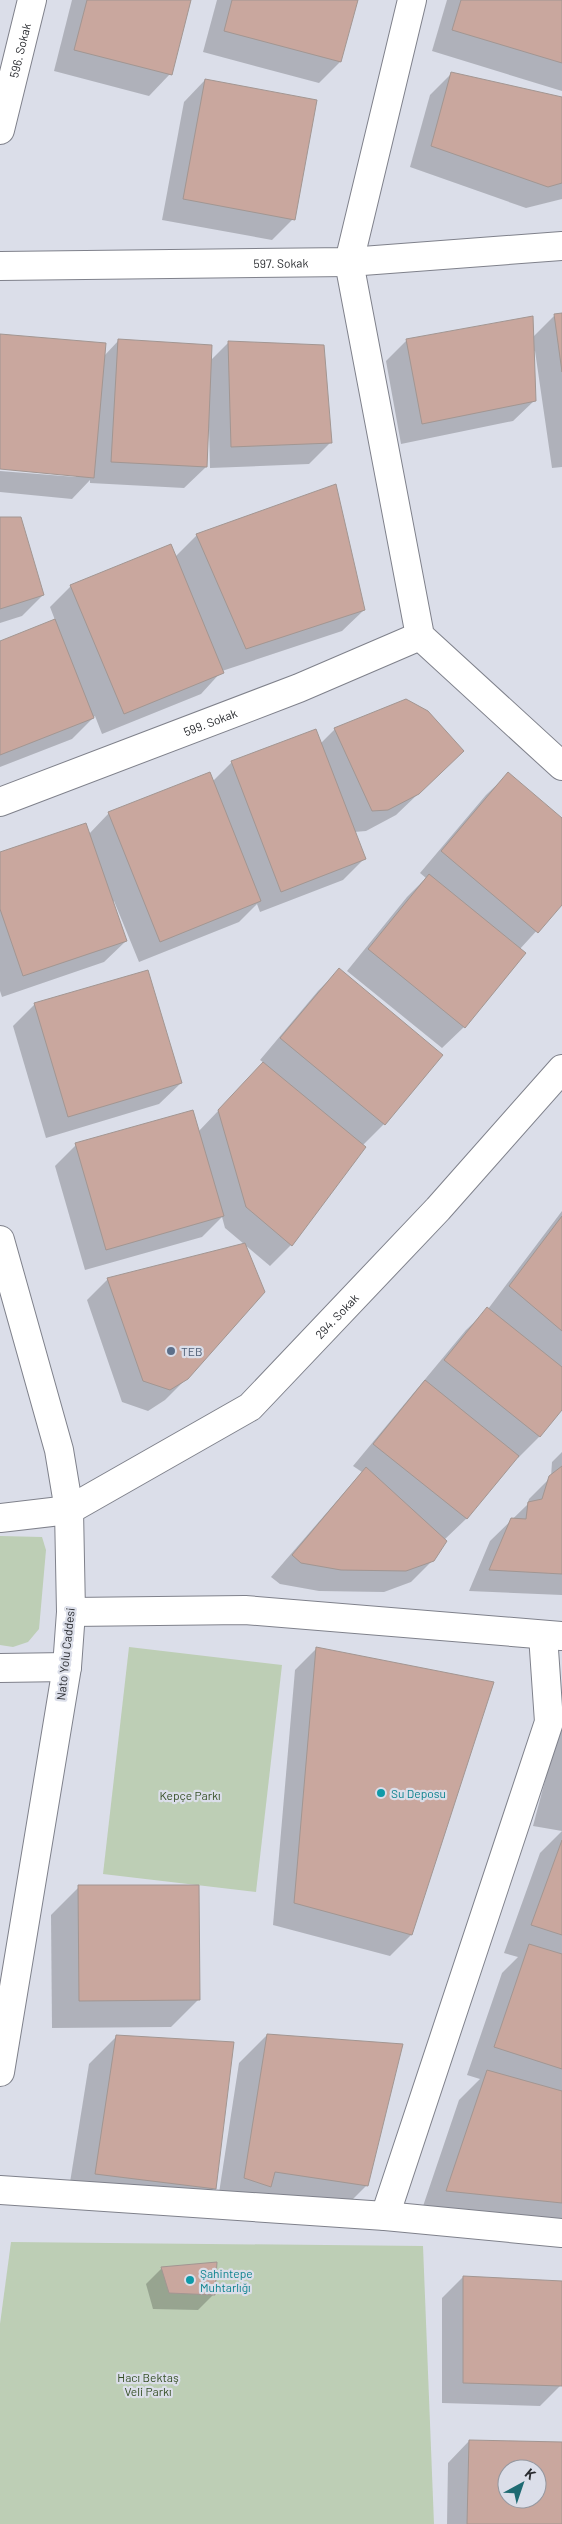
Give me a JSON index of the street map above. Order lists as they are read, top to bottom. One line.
{"streets":{"street":["596. Sokak","597. Sokak","599. Sokak","294. Sokak","Nato Yolu Caddesi"]},"crossings":[["294. Sokak","Nato Yolu Caddesi"]],"parks":["Kepçe Parkı","Hacı Bektaş Veli Parkı"],"places":["TEB","Su Deposu","Şahintepe Muhtarlığı"],"north":"top right"}
